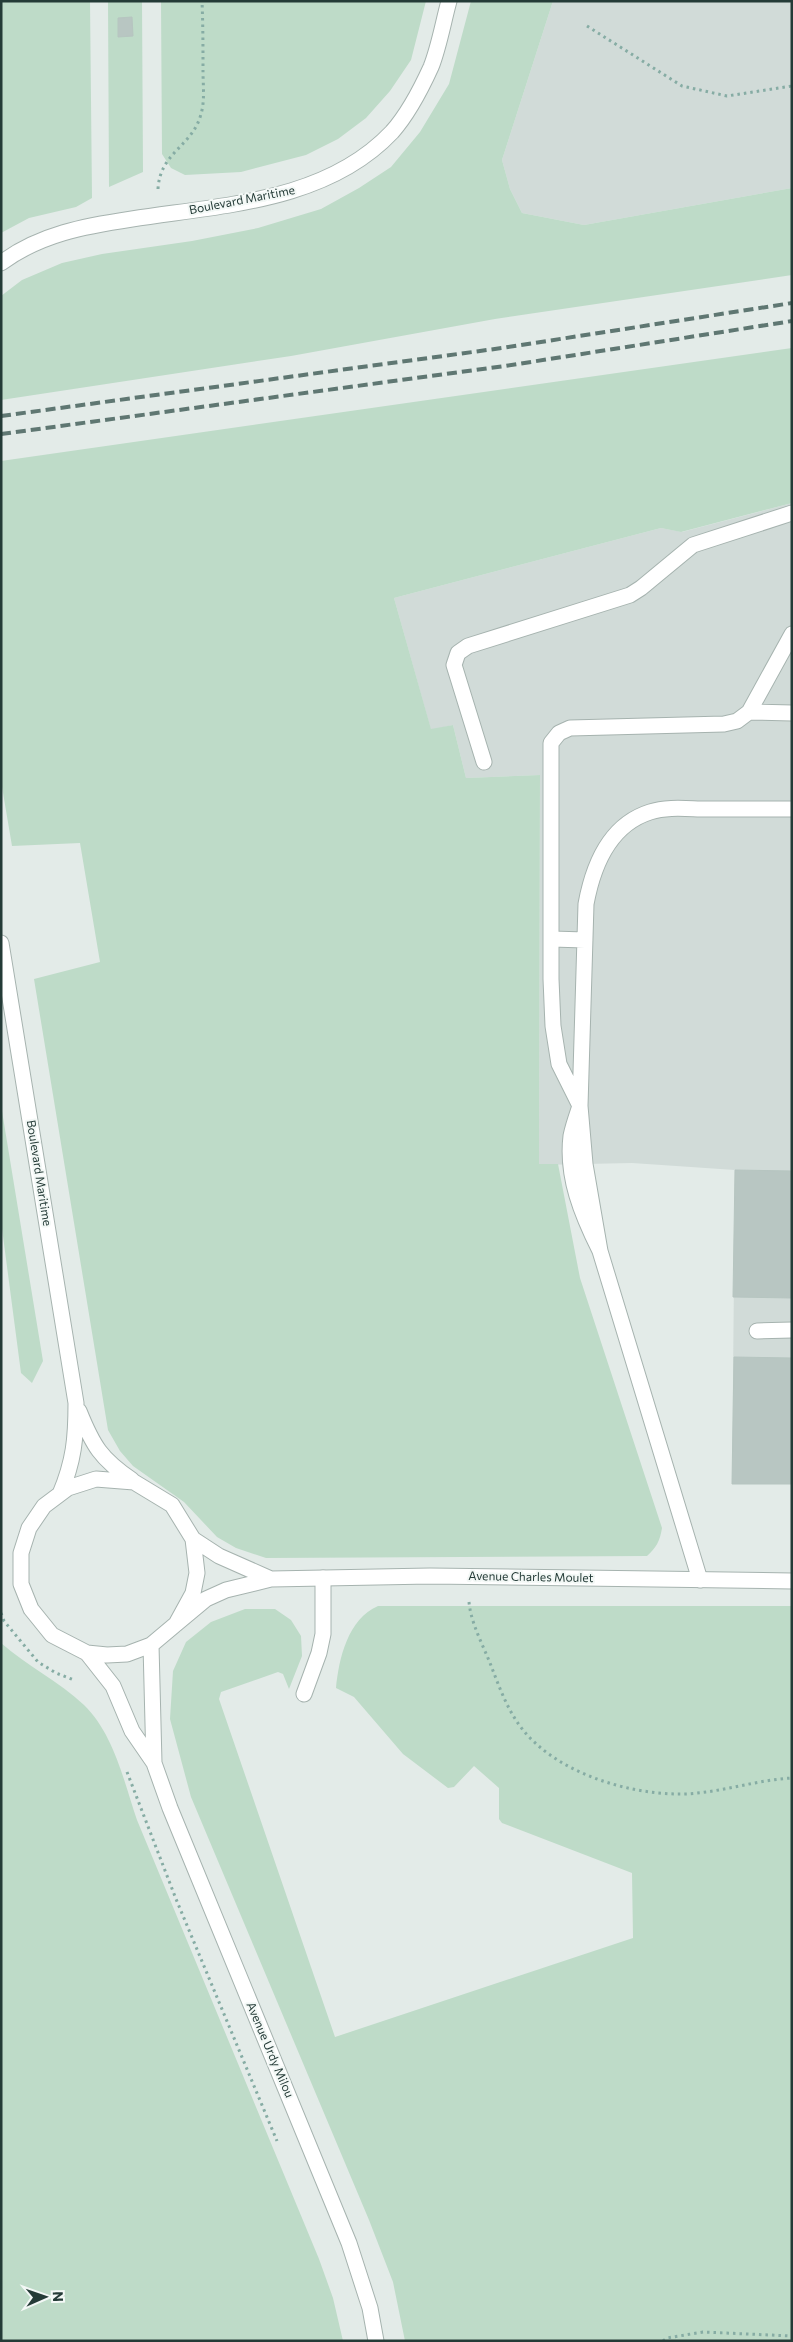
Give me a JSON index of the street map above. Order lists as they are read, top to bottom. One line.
{"streets":{"street":["Boulevard Maritime","Avenue Charles Moulet","Avenue Urdy Milou"]},"crossings":[["Boulevard Maritime","Avenue Charles Moulet"],["Boulevard Maritime","Avenue Urdy Milou"],["Avenue Charles Moulet","Avenue Urdy Milou"]],"north":"right"}
